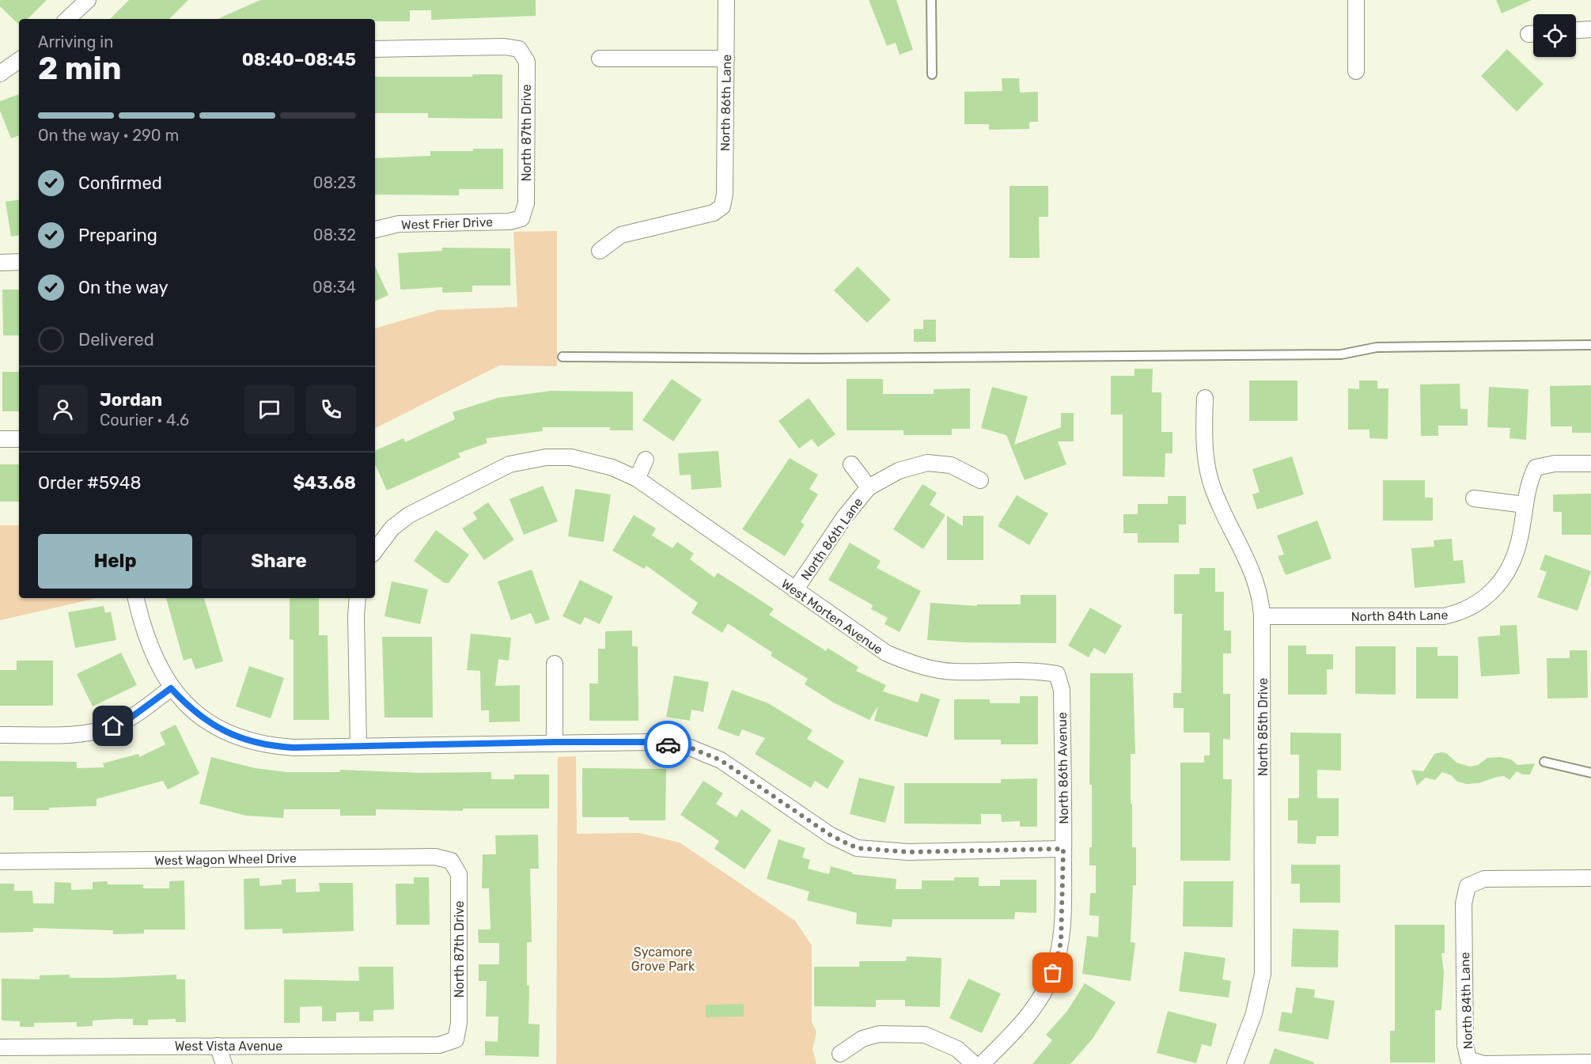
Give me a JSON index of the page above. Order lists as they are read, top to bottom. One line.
{"streets":{"street":["North 86th Lane","North 87th Drive","West Frier Drive","North 84th Lane","West Morten Avenue","North 85th Drive","North 86th Avenue","West Wagon Wheel Drive","West Vista Avenue"]},"crossings":[["North 86th Lane","West Morten Avenue"],["North 87th Drive","West Frier Drive"],["North 87th Drive","West Wagon Wheel Drive"],["North 87th Drive","West Vista Avenue"],["North 84th Lane","North 85th Drive"],["West Morten Avenue","North 86th Avenue"]],"parks":["Sycamore Grove Park"],"page":{"heading":["2 min","Arriving in","08:40–08:45"],"panel":["Jordan","Courier · 4.6","Order #5948","$43.68"],"bar":"On the way · 290 m","list":[["Confirmed","08:23"],["Preparing","08:32"],["On the way","08:34"],"Delivered"],"buttons":["Help","Share"]}}
